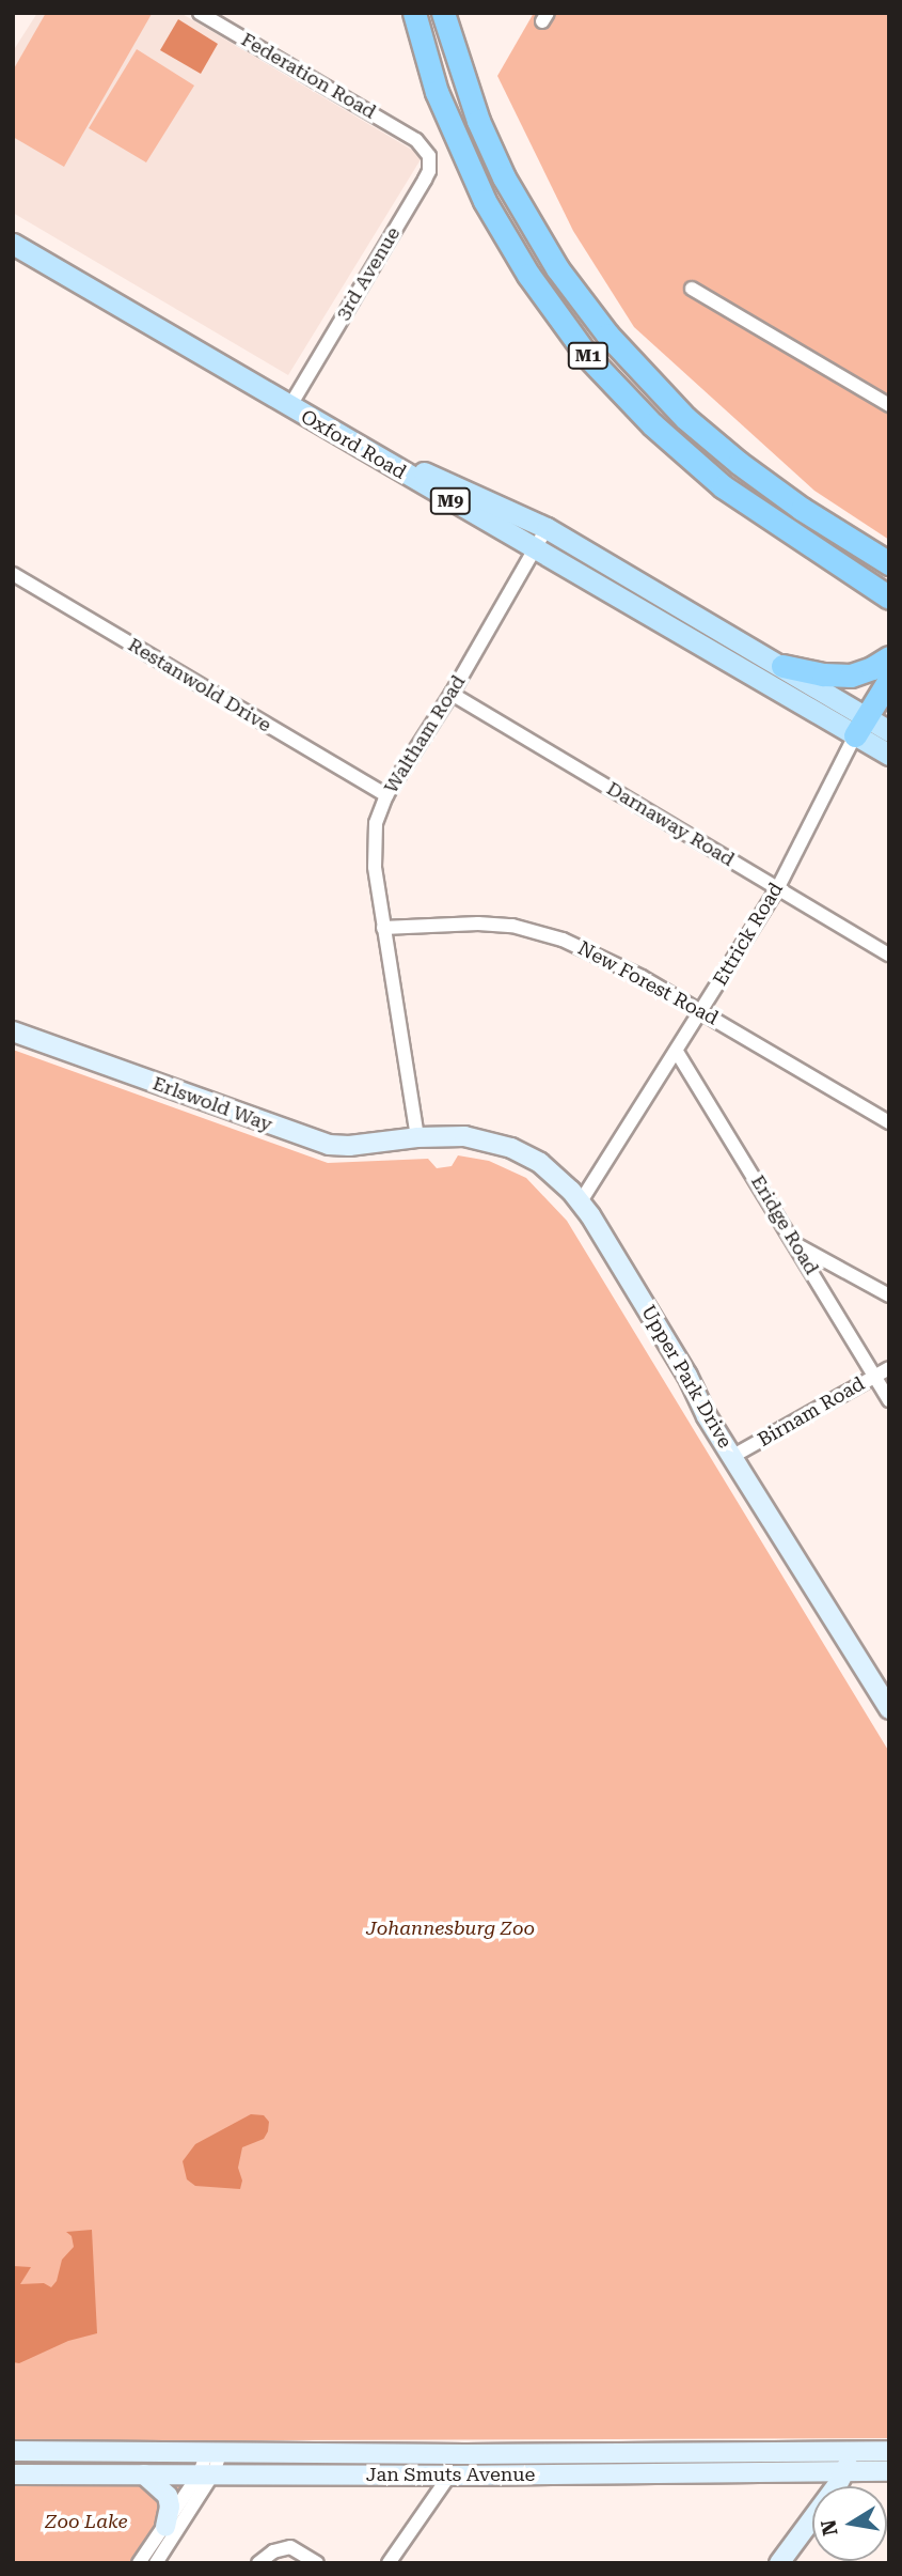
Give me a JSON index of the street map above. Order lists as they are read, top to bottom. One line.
{"streets":{"highway":["M1"],"main road":["Oxford Road","M9","Erlswold Way","Upper Park Drive","Jan Smuts Avenue"],"street":["Federation Road","3rd Avenue","Restanwold Drive","Waltham Road","Darnaway Road","Ettrick Road","New Forest Road","Eridge Road","Birnam Road"]},"crossings":[["Federation Road","3rd Avenue"],["3rd Avenue","Oxford Road"],["Oxford Road","Waltham Road"],["Oxford Road","Ettrick Road"],["Restanwold Drive","Waltham Road"],["Waltham Road","Darnaway Road"],["Waltham Road","New Forest Road"],["Waltham Road","Erlswold Way"],["Waltham Road","Upper Park Drive"],["Darnaway Road","Ettrick Road"],["Ettrick Road","New Forest Road"],["Ettrick Road","Eridge Road"],["Ettrick Road","Upper Park Drive"],["Erlswold Way","Upper Park Drive"],["Eridge Road","Birnam Road"],["Upper Park Drive","Birnam Road"]],"parks":["Johannesburg Zoo","Zoo Lake"],"north":"left"}
